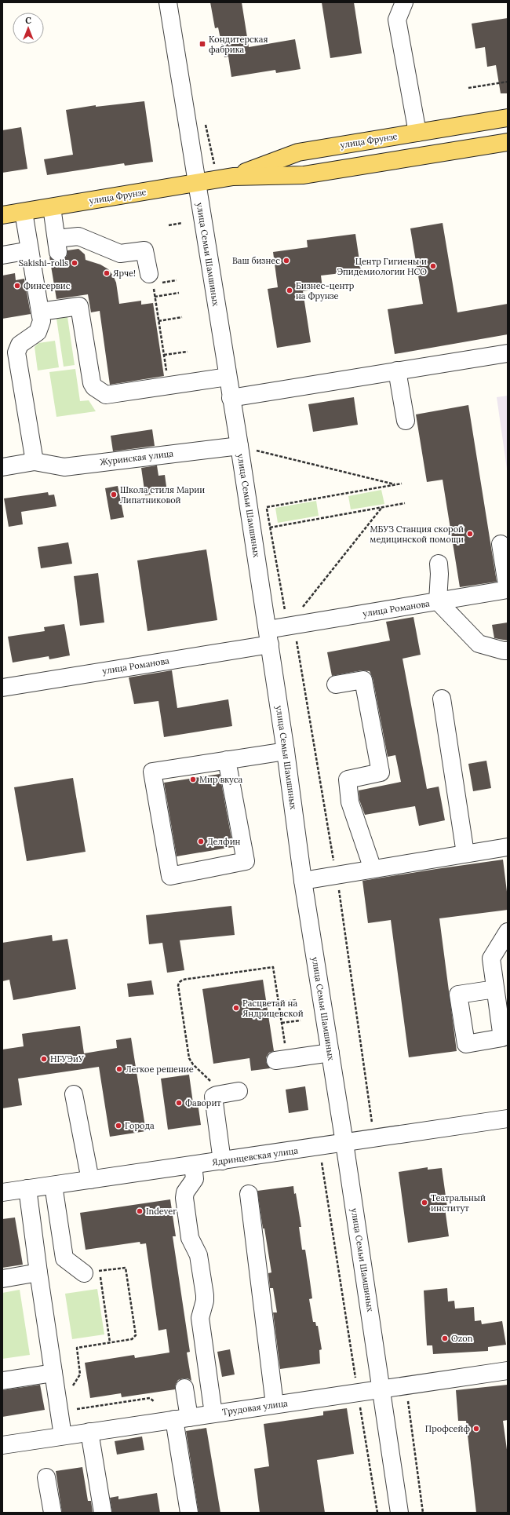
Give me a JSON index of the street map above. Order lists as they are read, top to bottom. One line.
{"streets":{"main road":["улица Фрунзе"],"street":["улица Семьи Шамшиных","Журинская улица","улица Романова","Ядринцевская улица","Трудовая улица"]},"crossings":[["улица Фрунзе","улица Семьи Шамшиных"],["улица Семьи Шамшиных","Журинская улица"],["улица Семьи Шамшиных","улица Романова"],["улица Семьи Шамшиных","Ядринцевская улица"],["улица Семьи Шамшиных","Трудовая улица"]],"places":{"transit":["Кондитерская фабрика"],"other":["Ваш бизнес","Sakishi-rolls","Центр Гигиены и Эпидемиологии НСО","Ярче!","Финсервис","Бизнес-центр на Фрунзе","Школа стиля Марии Липатниковой","МБУЗ Станция скорой медицинской помощи","Мир вкуса","Делфин","Расцветай на Яндрицевской","НГУЭиУ","Легкое решение","Фаворит","Города","Театральный институт","Indever","Ozon","Профсейф"]},"north":"top"}
